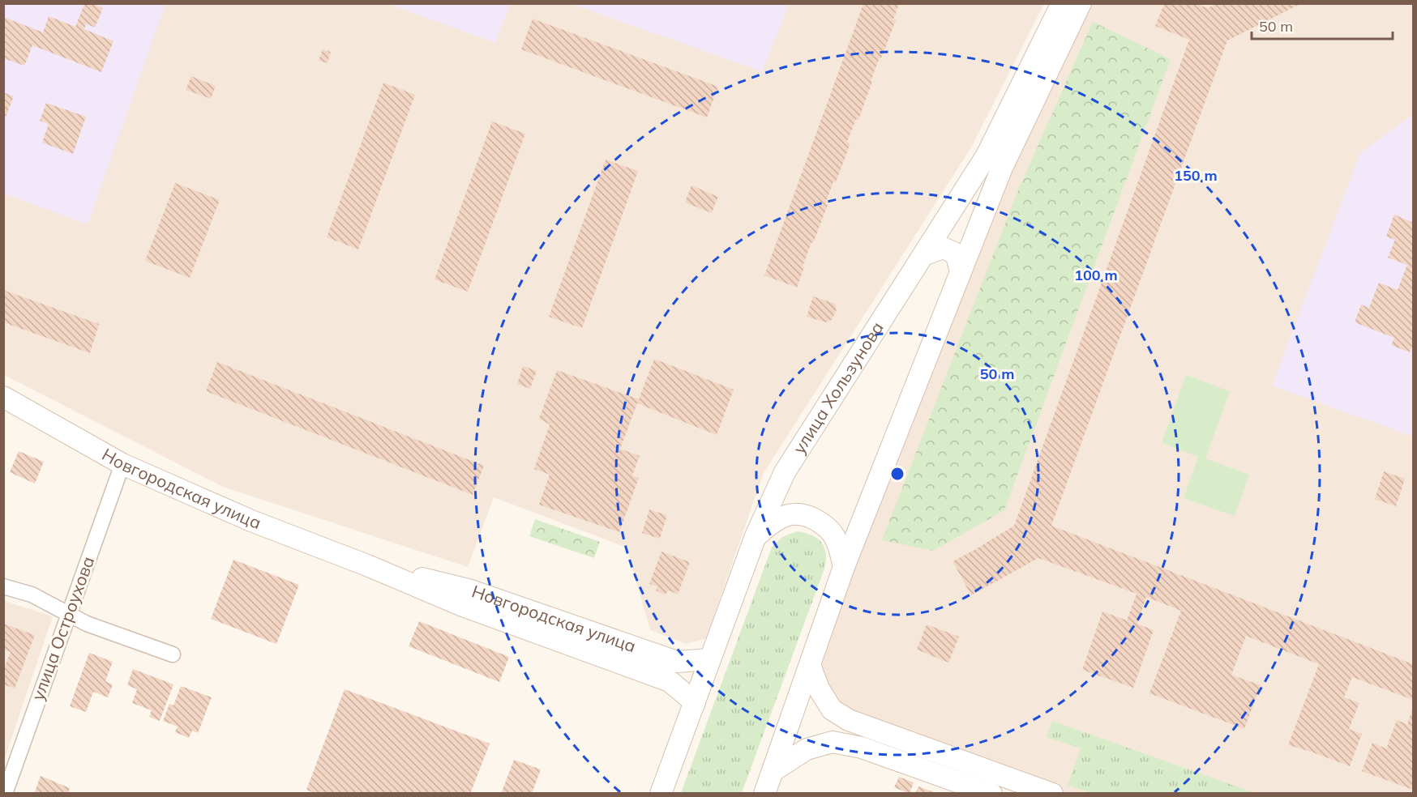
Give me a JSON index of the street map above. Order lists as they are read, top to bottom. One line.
{"streets":{"main road":["улица Хользунова","Новгородская улица"],"street":["улица Остроухова"]},"crossings":[["улица Хользунова","Новгородская улица"],["Новгородская улица","улица Остроухова"]],"scale_bar":"50 m","rings":["150 m","100 m","50 m"]}
